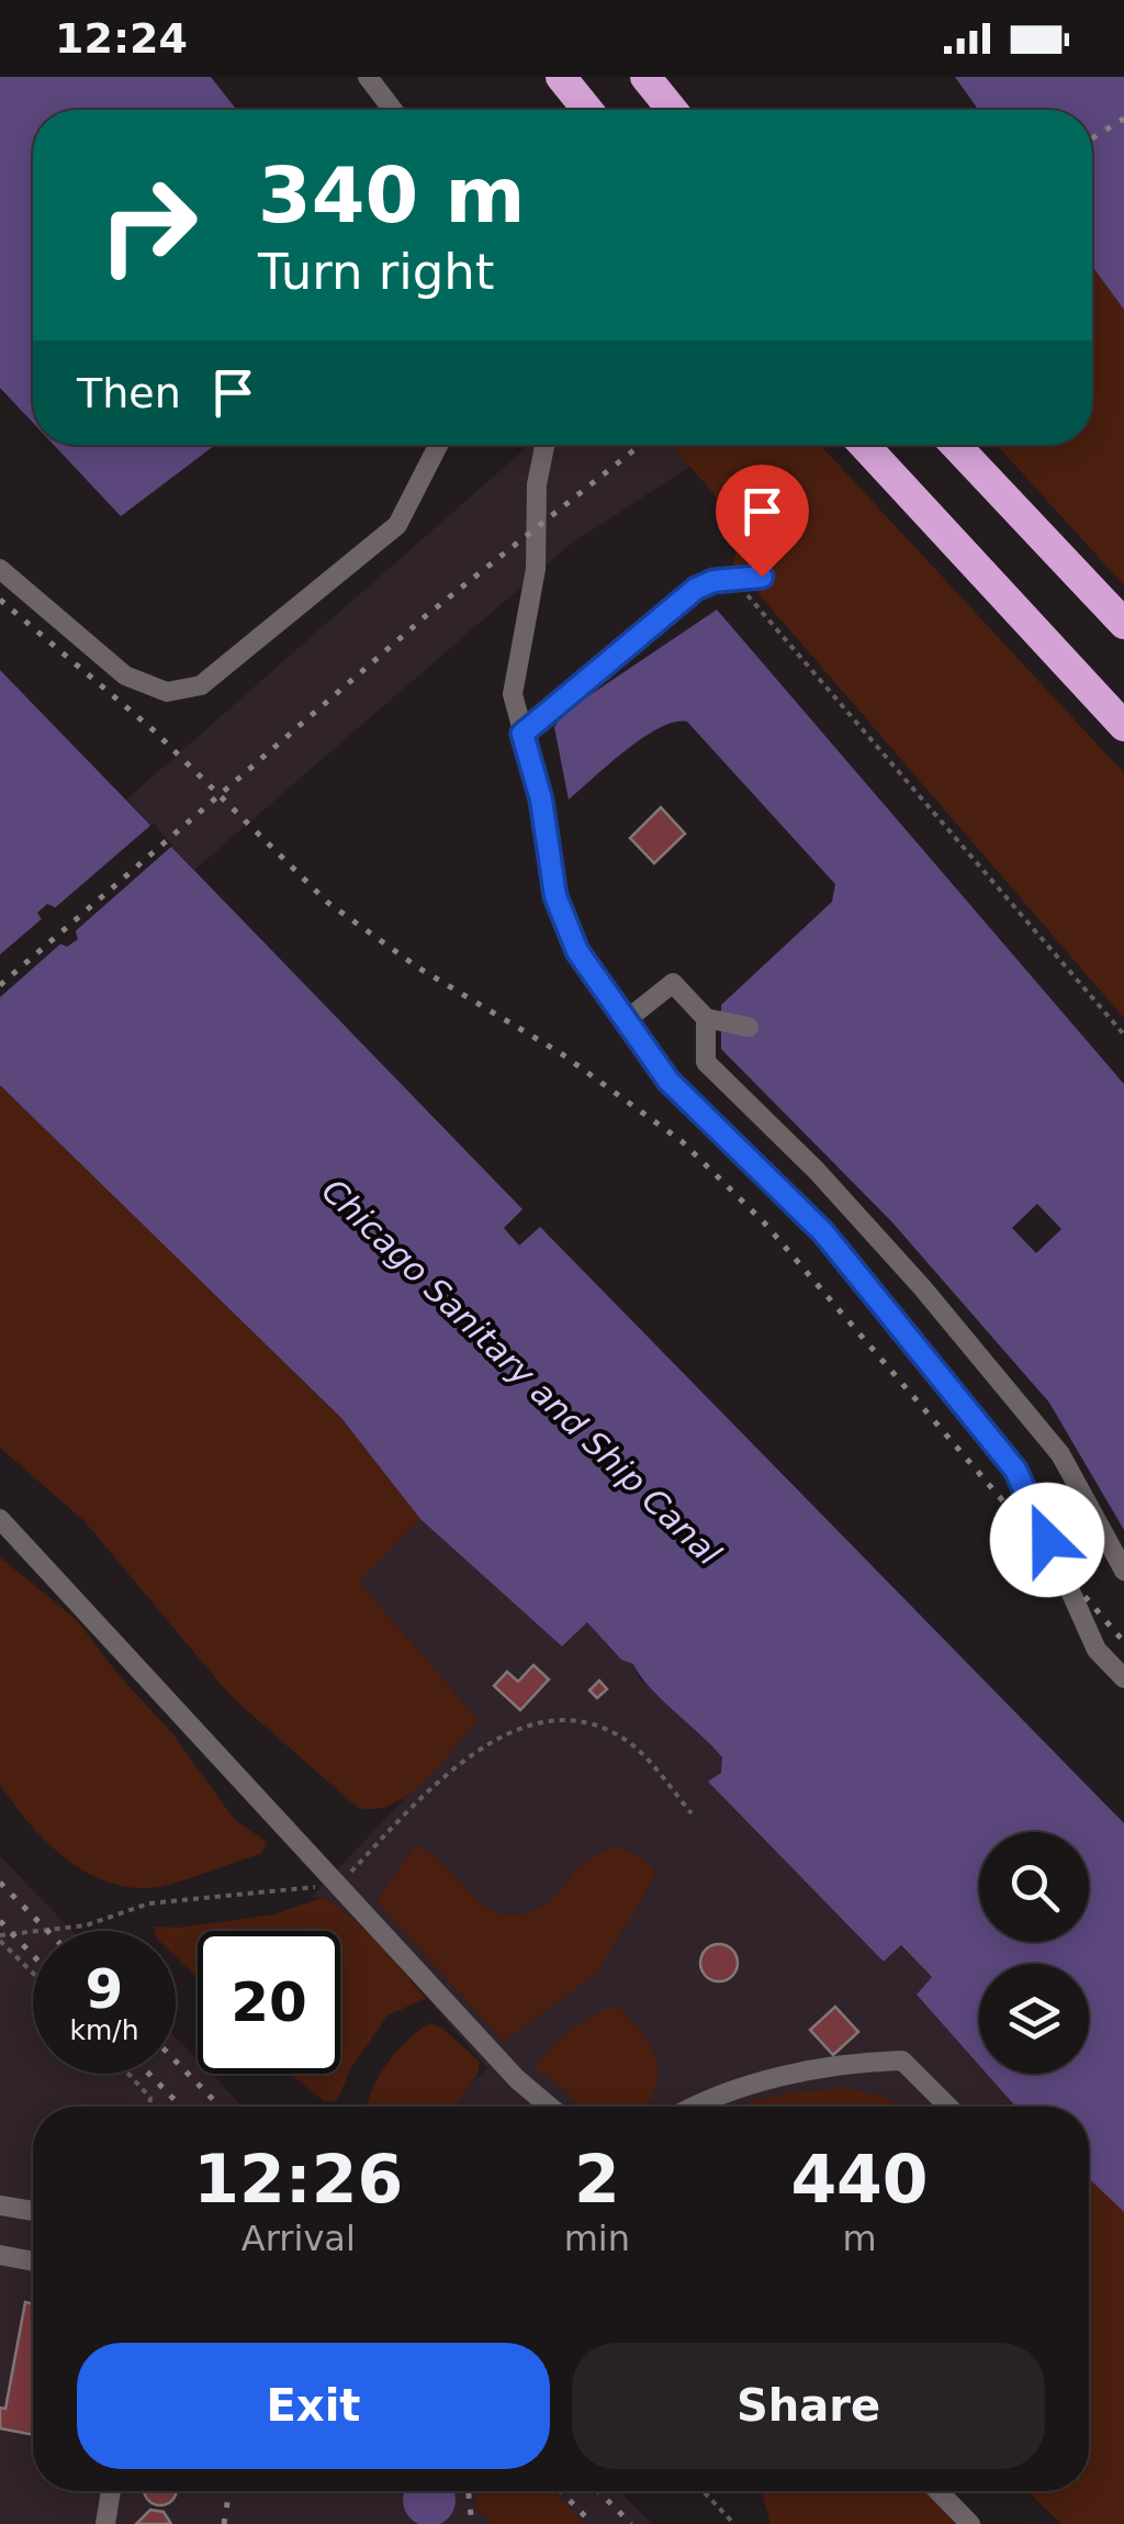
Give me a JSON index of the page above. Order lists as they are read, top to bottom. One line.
{"water":["Chicago Sanitary and Ship Canal"],"page":{"status":"12:24","turn":["340 m","Turn right"],"then":"Then","speed":"9 km/h","limit":"20","eta":["12:26","Arrival","2","min","440","m"],"buttons":["Exit","Share"]}}
